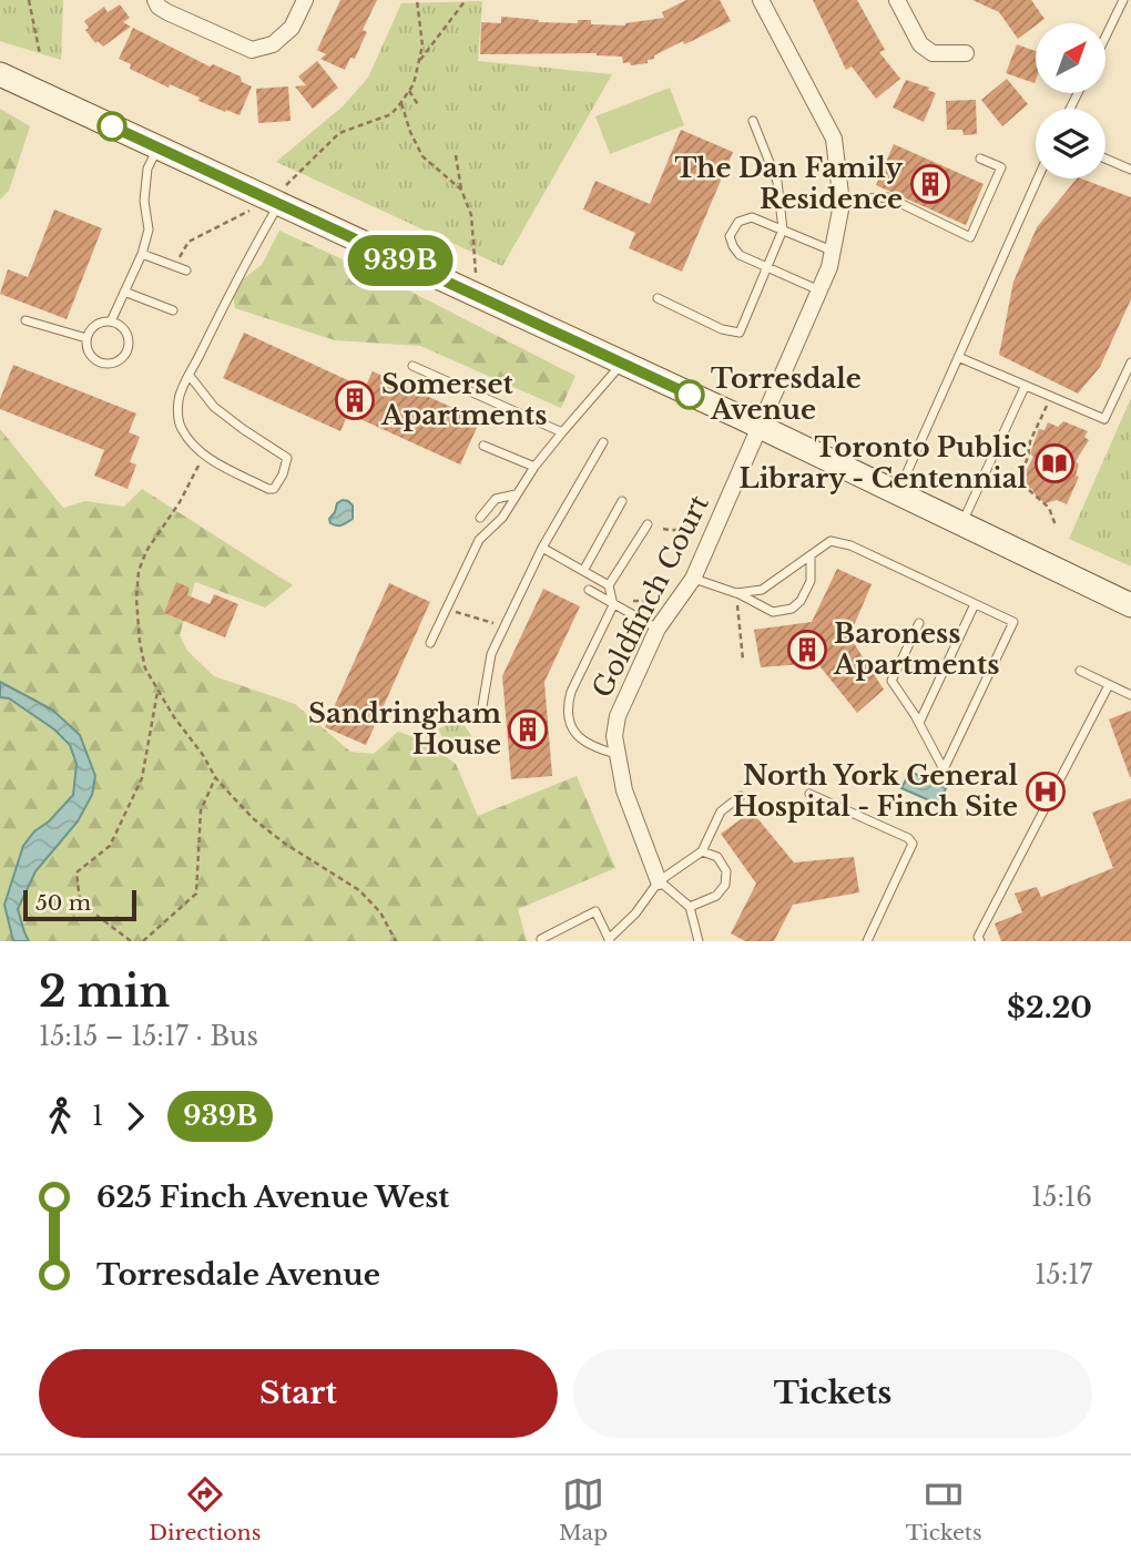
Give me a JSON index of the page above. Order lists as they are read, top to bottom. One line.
{"streets":{"street":["Goldfinch Court"]},"places":{"building":["The Dan Family Residence","Somerset Apartments","Baroness Apartments","Sandringham House"],"other":["Torresdale Avenue"],"library":["Toronto Public Library - Centennial"],"hospital":["North York General Hospital - Finch Site"]},"lines":["bus line 939B"],"scale_bar":"50 m","north":"top right","page":{"on_map":"939B","scale":"50 m","heading":["2 min","15:15 – 15:17 · Bus","$2.20"],"legs":["1","939B"],"list":[{"name":"625 Finch Avenue West","value":"15:16"},{"name":"Torresdale Avenue","value":"15:17"}],"buttons":["Start","Tickets"],"tabs":["Directions","Map","Tickets"]}}
